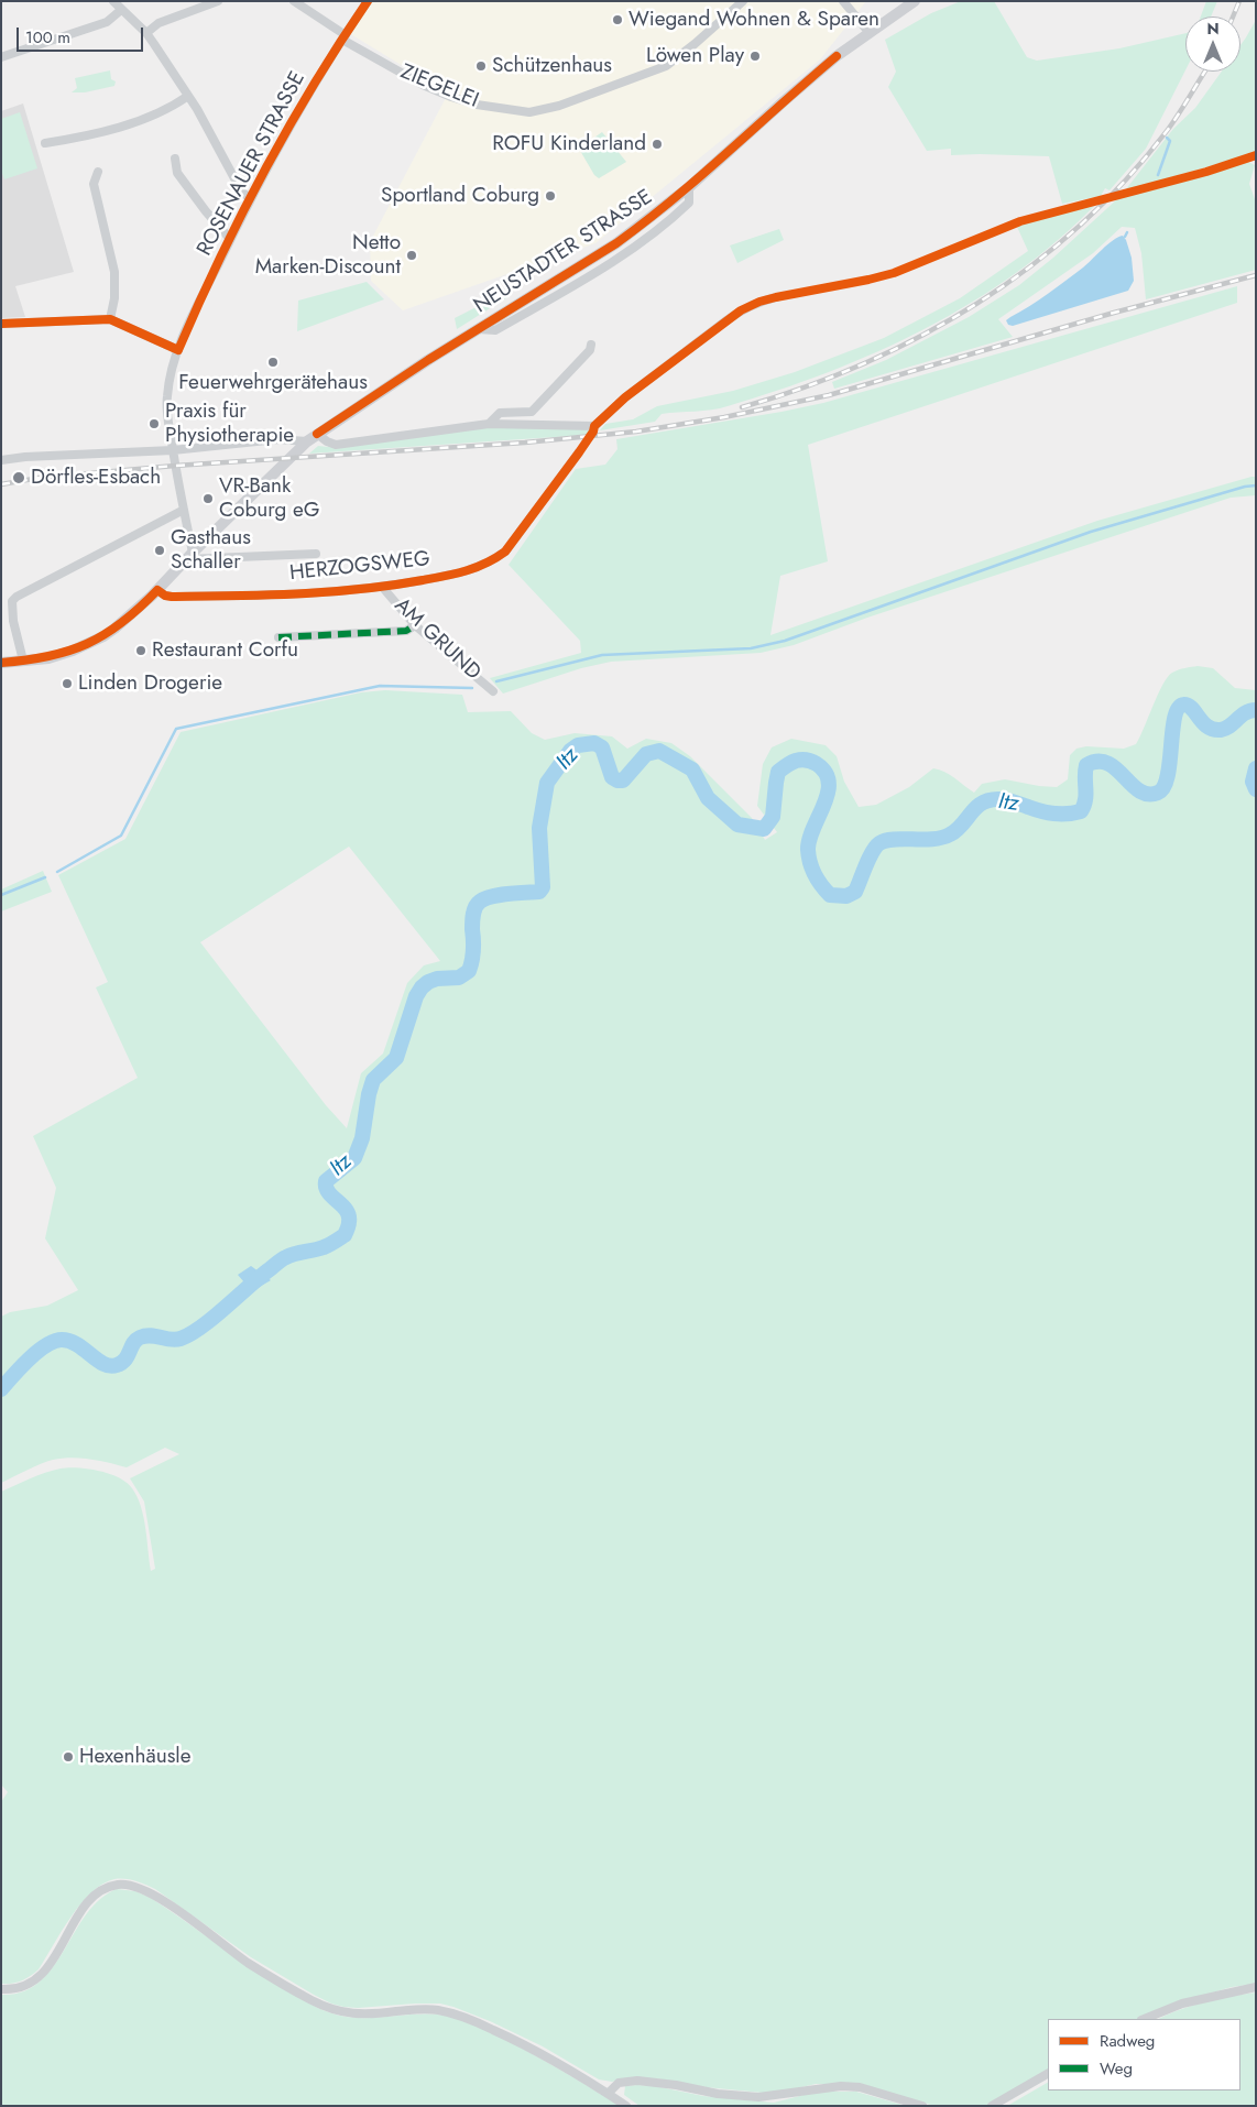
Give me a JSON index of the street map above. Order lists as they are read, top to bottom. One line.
{"streets":{"street":["ZIEGELEI","ROSENAUER STRASSE","NEUSTADTER STRASSE","HERZOGSWEG","AM GRUND"]},"crossings":[["ZIEGELEI","ROSENAUER STRASSE"],["ROSENAUER STRASSE","NEUSTADTER STRASSE"],["NEUSTADTER STRASSE","HERZOGSWEG"],["HERZOGSWEG","AM GRUND"]],"water":["Itz"],"places":["Wiegand Wohnen & Sparen","Löwen Play","Schützenhaus","ROFU Kinderland","Sportland Coburg","Netto Marken-Discount","Feuerwehrgerätehaus","Praxis für Physiotherapie","Dörfles-Esbach","VR-Bank Coburg eG","Gasthaus Schaller","Restaurant Corfu","Linden Drogerie","Hexenhäusle"],"legend":["Radweg","Weg"],"scale_bar":"100 m","north":"top"}
